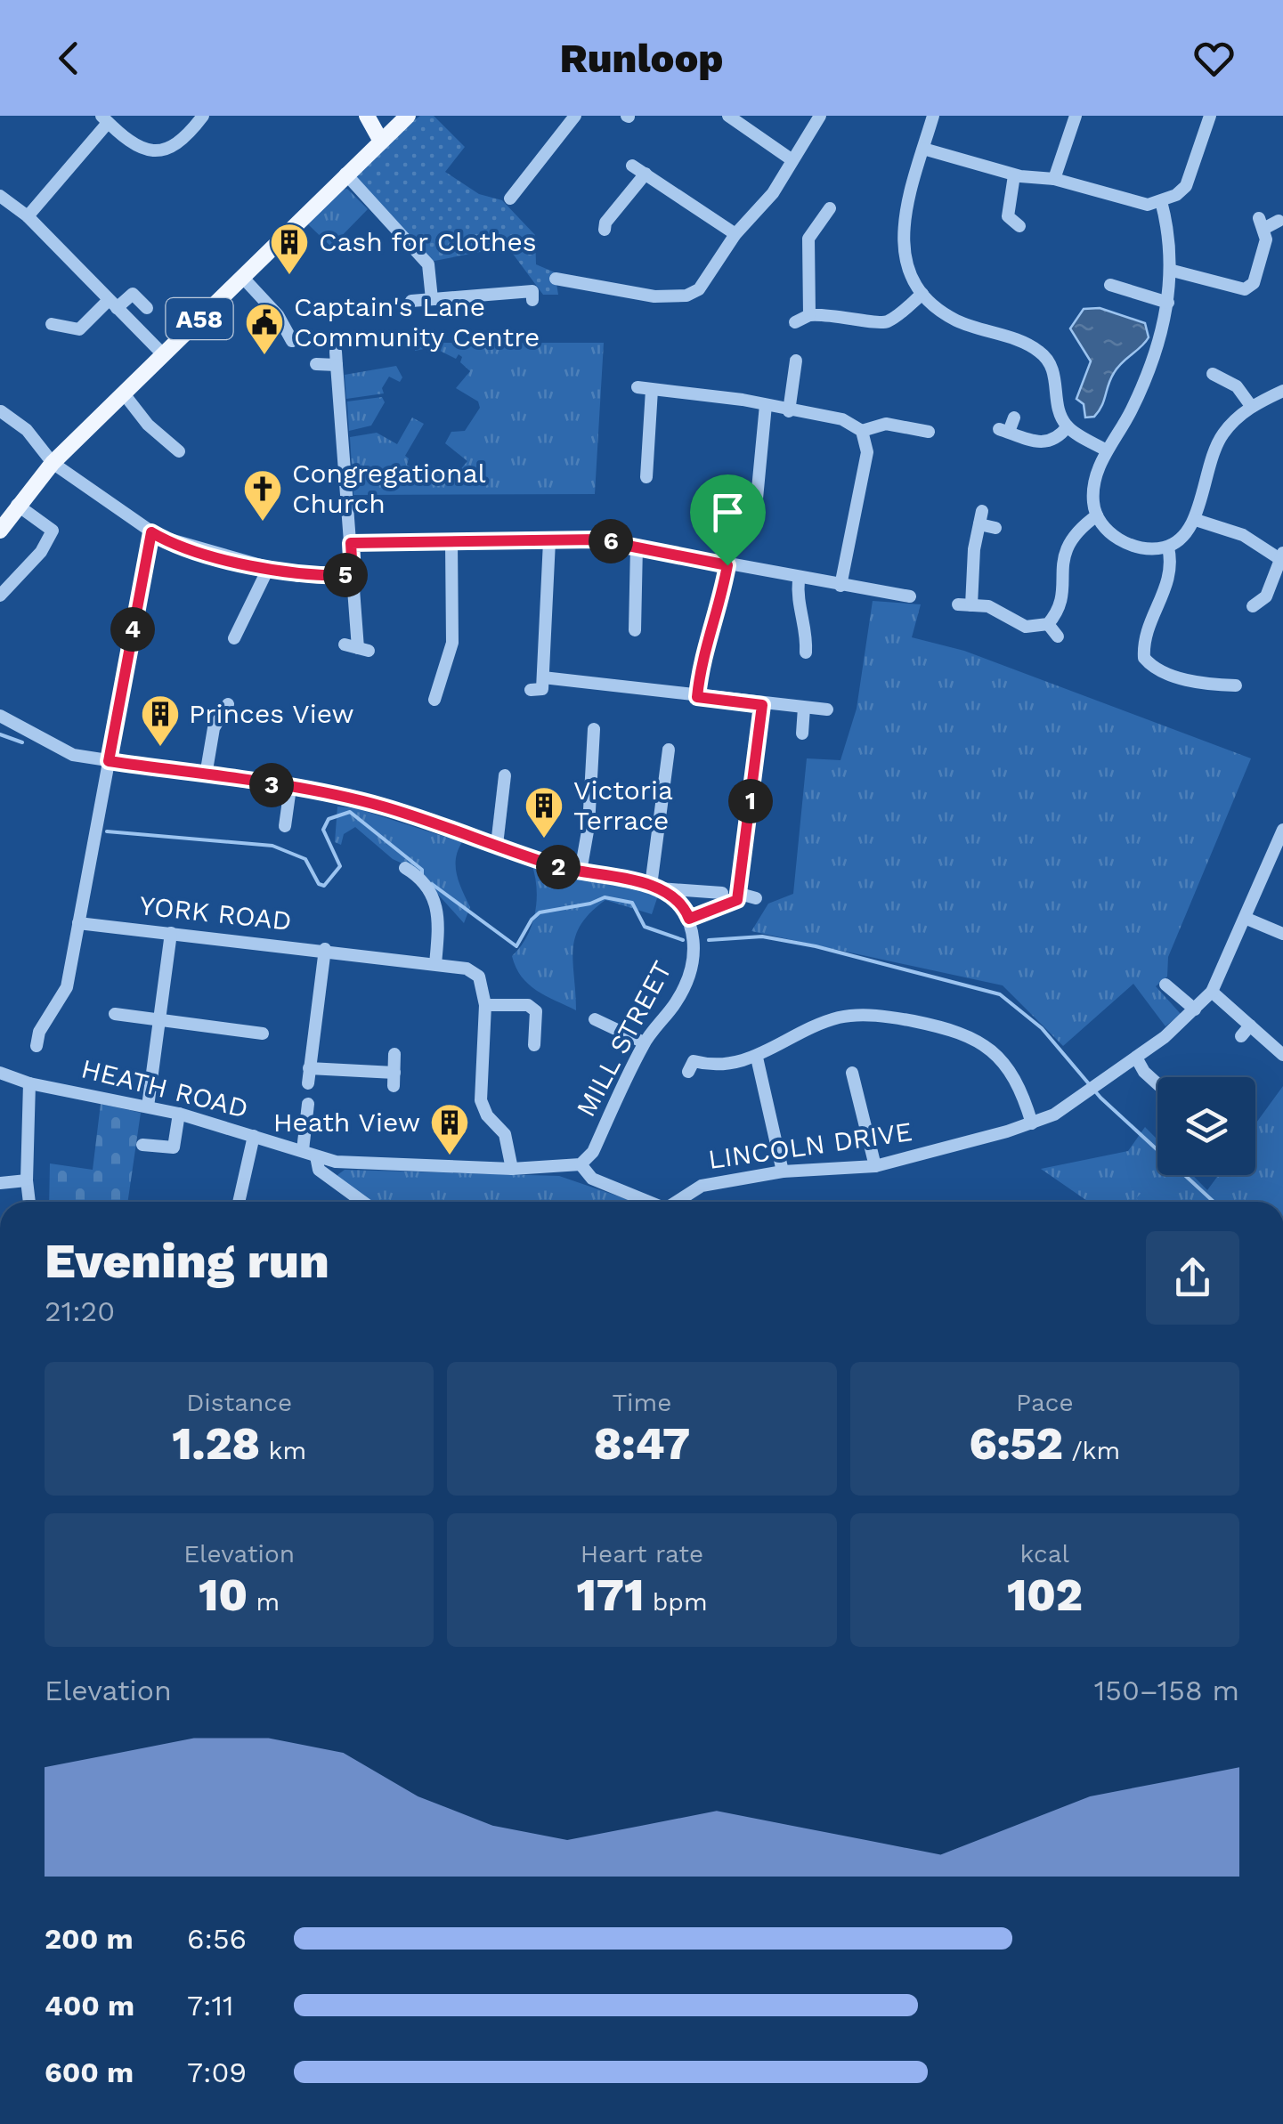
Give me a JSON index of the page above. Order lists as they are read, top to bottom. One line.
{"streets":{"main road":["A58"],"street":["YORK ROAD","MILL STREET","HEATH ROAD","LINCOLN DRIVE"]},"crossings":[["MILL STREET","HEATH ROAD"]],"places":{"building":["Cash for Clothes","Princes View","Victoria Terrace","Heath View"],"public building":["Captain's Lane Community Centre"],"church":["Congregational Church"]},"page":{"header":"Runloop","pins":["6","5","4","3","1","2"],"heading":["Evening run","21:20"],"stats":[["Distance","1.28 km"],["Time","8:47"],["Pace","6:52 /km"],["Elevation","10 m"],["Heart rate","171 bpm"],["kcal","102"]],"chart":["Elevation","150–158 m"],"list":[{"name":"200 m","note":"6:56"},{"name":"400 m","note":"7:11"},{"name":"600 m","note":"7:09"}]}}
